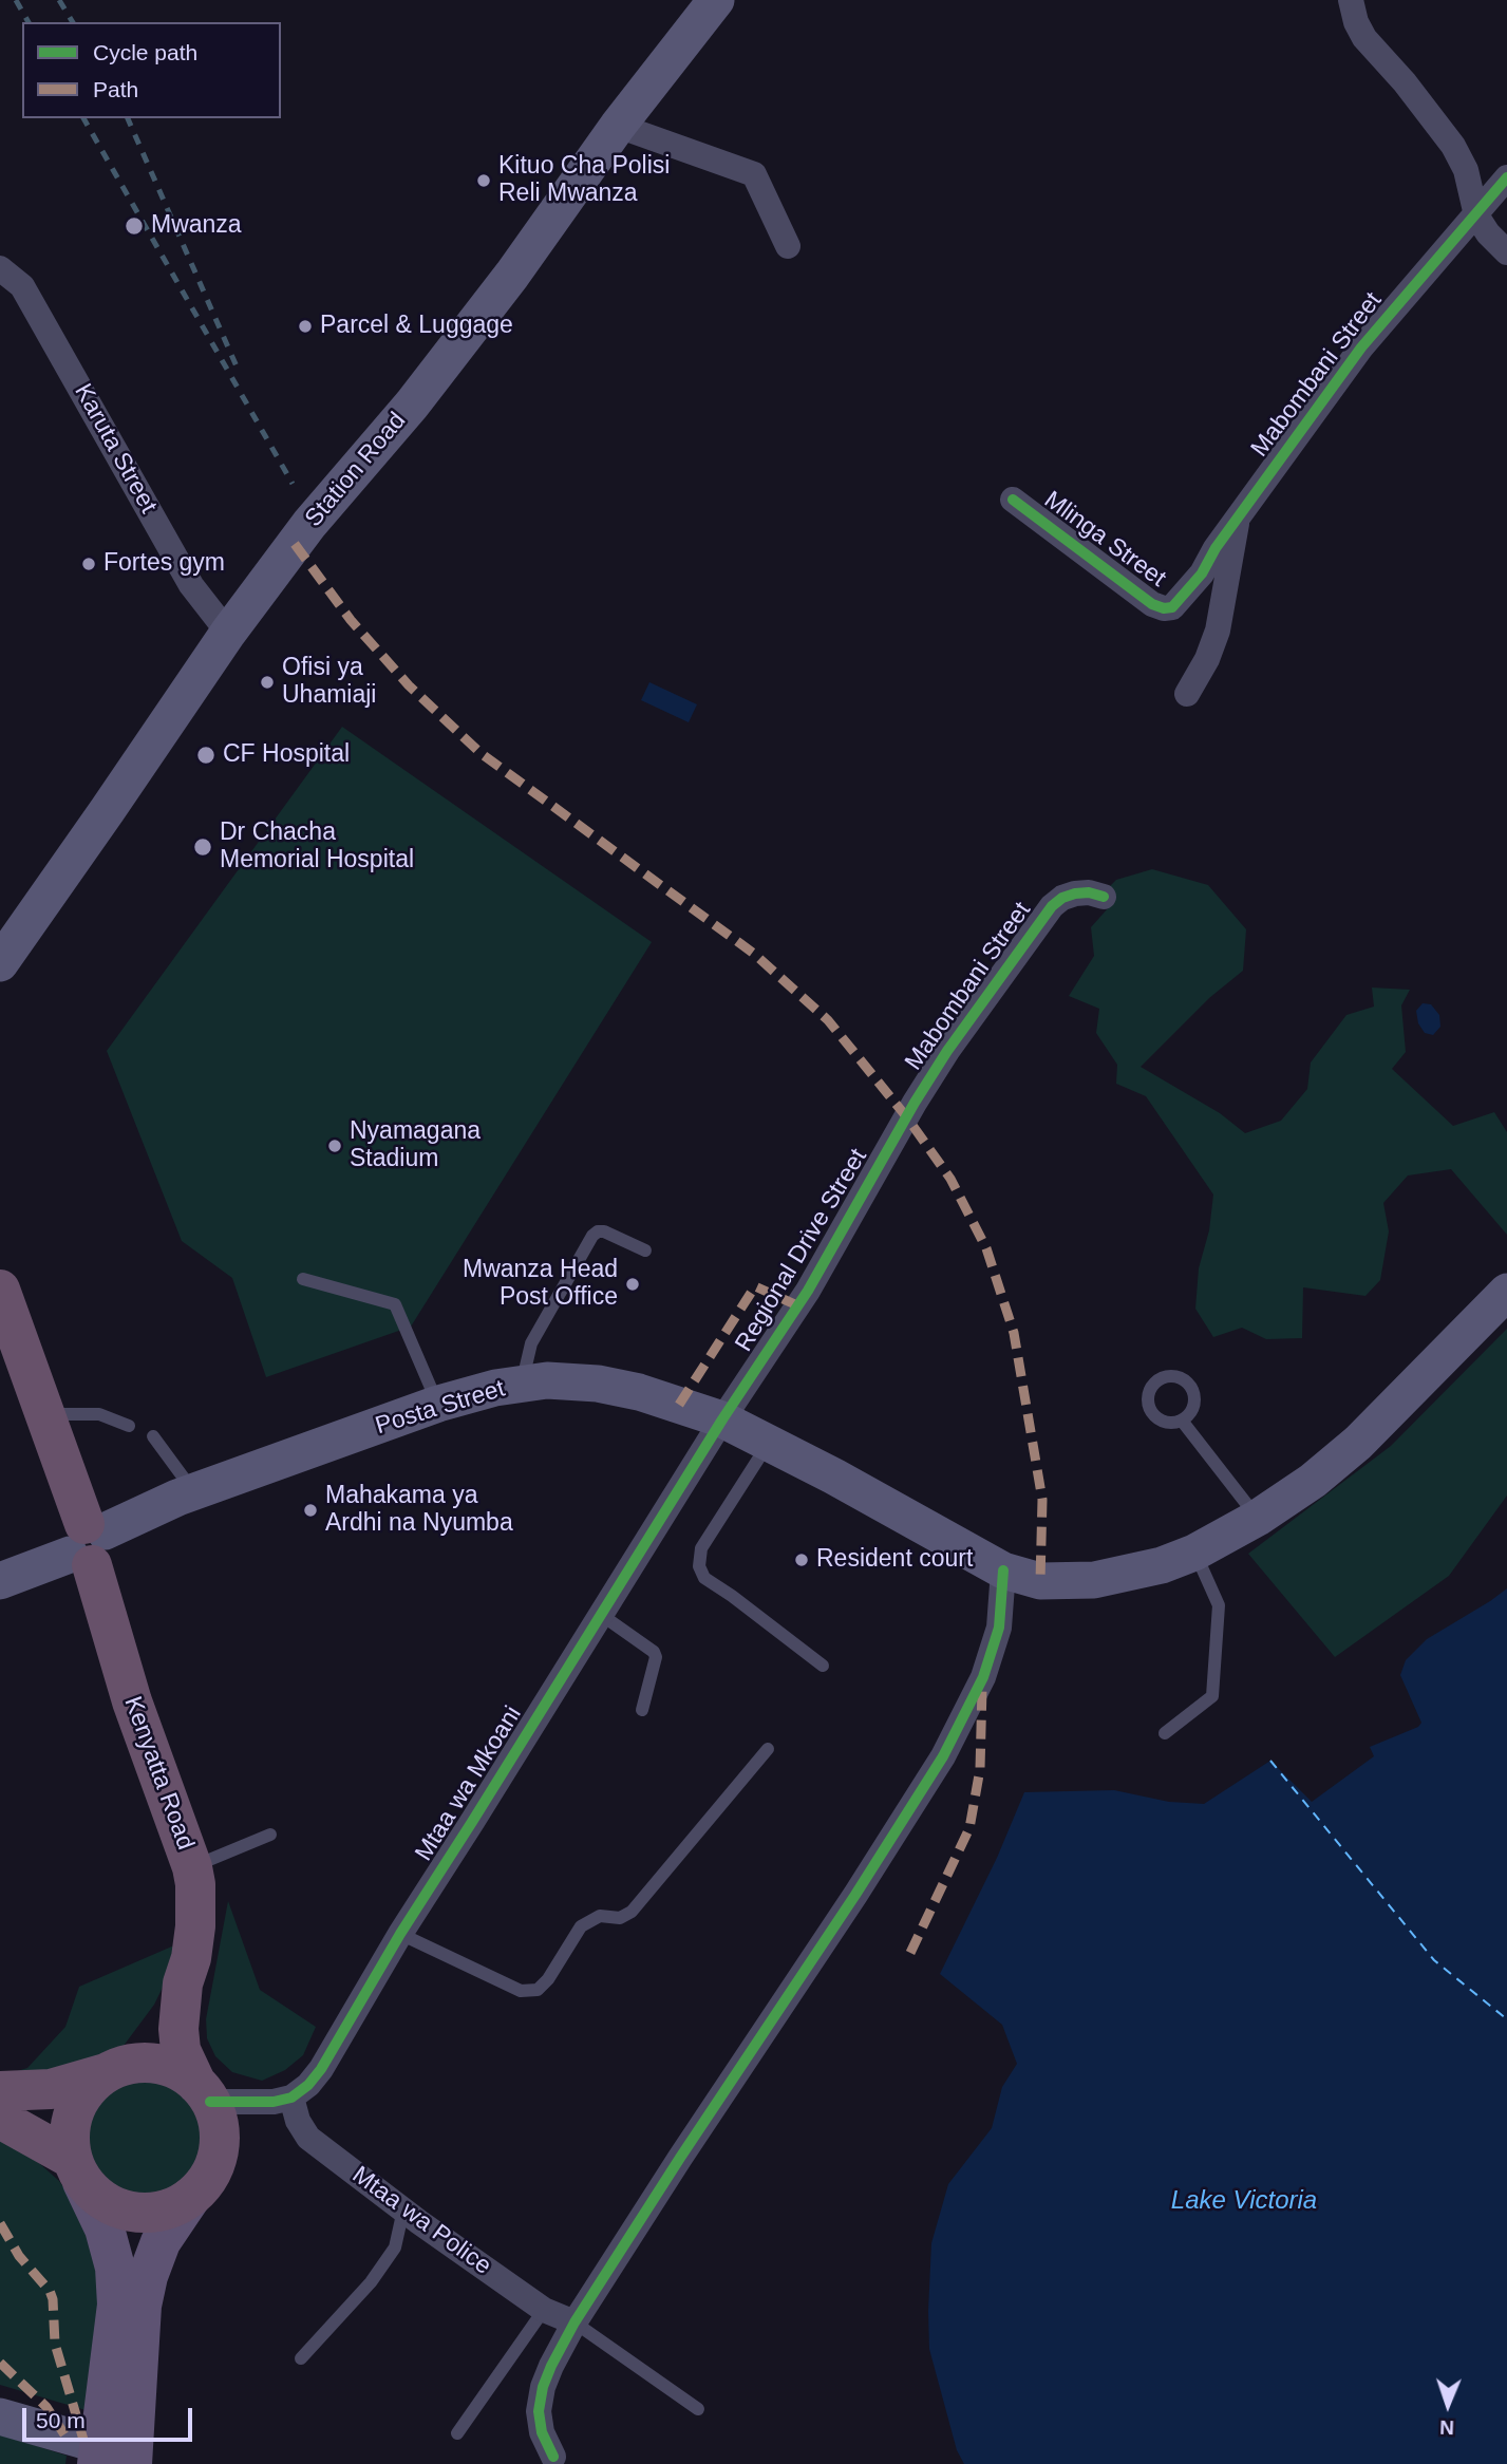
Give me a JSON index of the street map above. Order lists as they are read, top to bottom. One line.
{"streets":{"highway":["Kenyatta Road"],"main road":["Station Road","Posta Street"],"street":["Mabombani Street","Karuta Street","Mlinga Street","Regional Drive Street","Mtaa wa Mkoani","Mtaa wa Police"]},"crossings":[["Mabombani Street","Mlinga Street"],["Mabombani Street","Regional Drive Street"],["Karuta Street","Station Road"],["Regional Drive Street","Posta Street"],["Regional Drive Street","Mtaa wa Mkoani"],["Posta Street","Kenyatta Road"],["Posta Street","Mtaa wa Mkoani"],["Mtaa wa Mkoani","Mtaa wa Police"]],"water":["Lake Victoria"],"places":["Kituo Cha Polisi Reli Mwanza","Mwanza","Parcel & Luggage","Fortes gym","Ofisi ya Uhamiaji","CF Hospital","Dr Chacha Memorial Hospital","Nyamagana Stadium","Mwanza Head Post Office","Mahakama ya Ardhi na Nyumba","Resident court"],"legend":["Cycle path","Path"],"scale_bar":"50 m","north":"bottom"}
